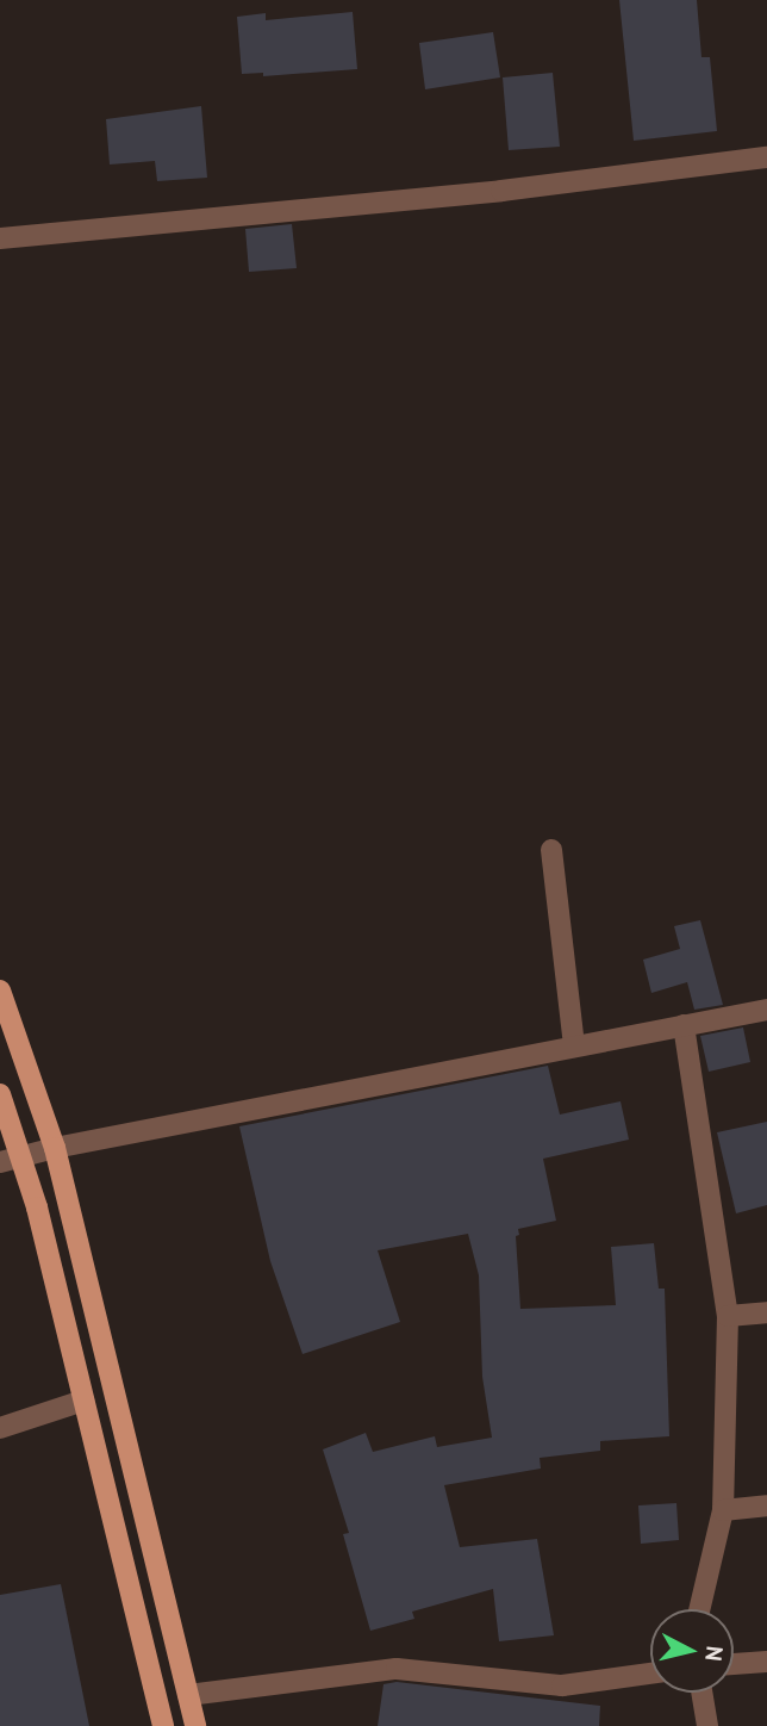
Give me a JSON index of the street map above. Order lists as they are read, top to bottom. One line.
{"north":"right"}
